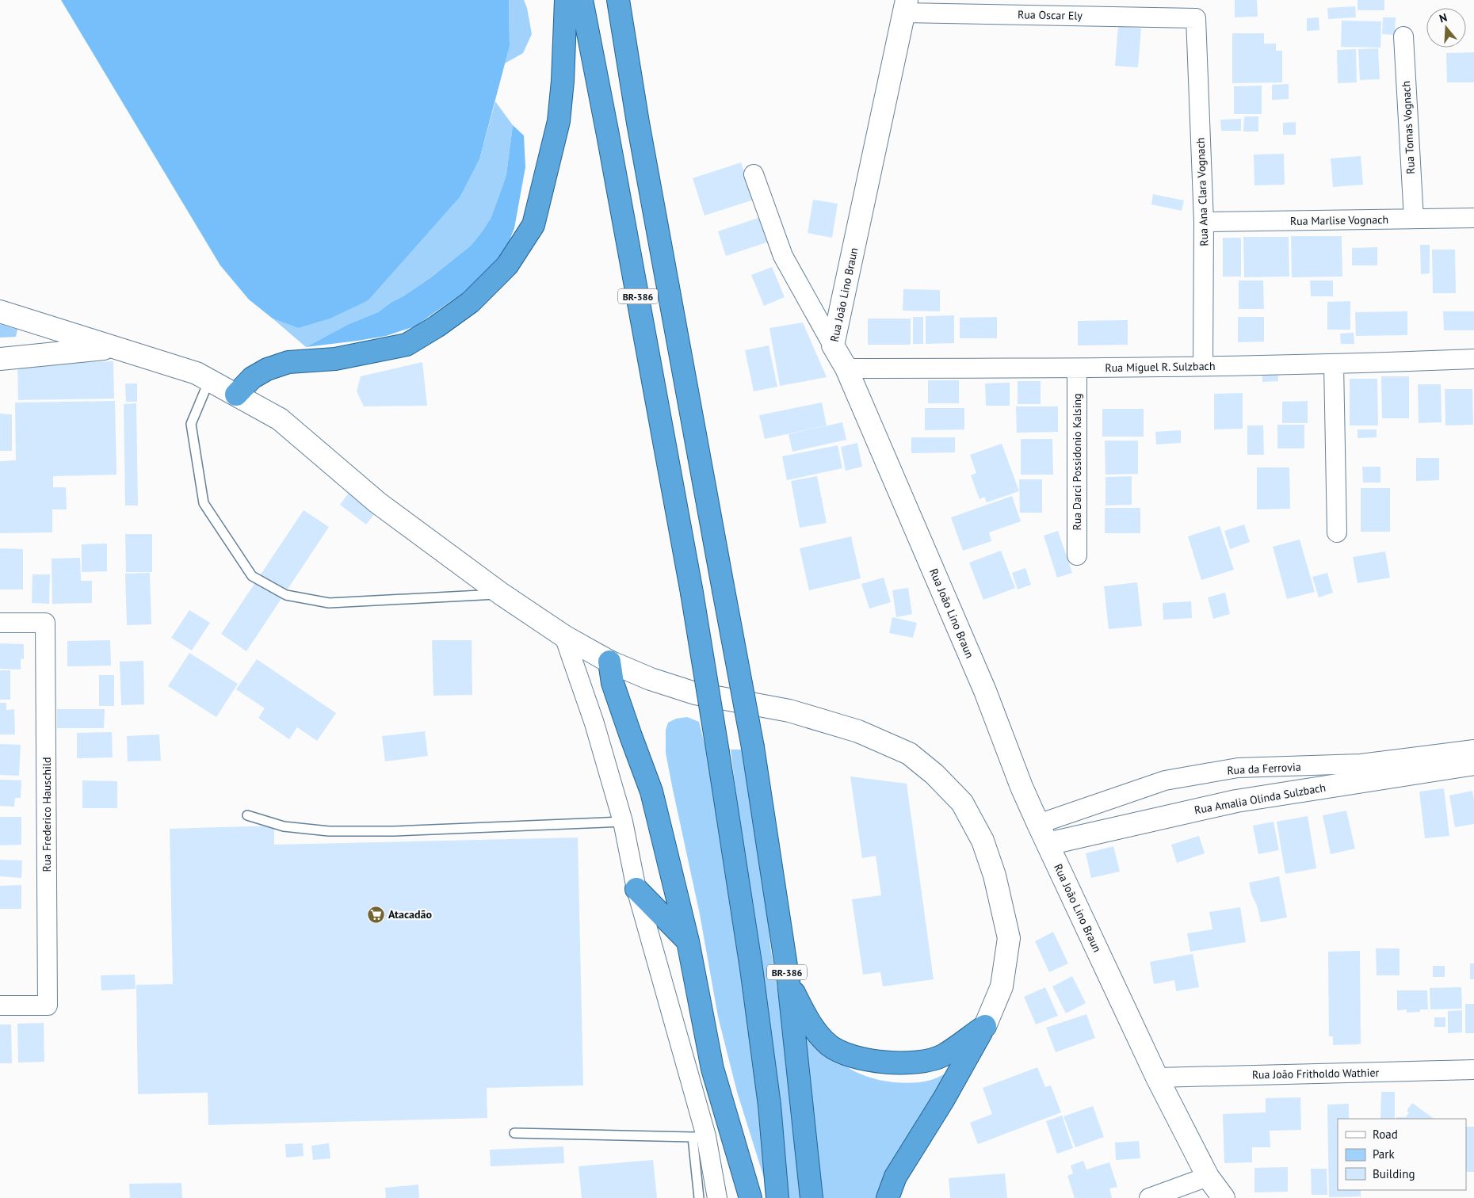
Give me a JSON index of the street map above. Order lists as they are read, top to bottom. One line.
{"streets":{"highway":["BR-386"],"street":["Rua Oscar Ely","Rua Tomas Vognach","Rua Ana Clara Vognach","Rua Marlise Vognach","Rua João Lino Braun","Rua Miguel R. Sulzbach","Rua Darci Possidonio Kalsing","Rua da Ferrovia","Rua Amalia Olinda Sulzbach","Rua Frederico Hauschild","Rua João Fritholdo Wathier"]},"crossings":[["Rua Oscar Ely","Rua Ana Clara Vognach"],["Rua Oscar Ely","Rua João Lino Braun"],["Rua Tomas Vognach","Rua Marlise Vognach"],["Rua Ana Clara Vognach","Rua Marlise Vognach"],["Rua Ana Clara Vognach","Rua Miguel R. Sulzbach"],["Rua João Lino Braun","Rua Miguel R. Sulzbach"],["Rua João Lino Braun","Rua da Ferrovia"],["Rua João Lino Braun","Rua Amalia Olinda Sulzbach"],["Rua João Lino Braun","Rua João Fritholdo Wathier"],["Rua Miguel R. Sulzbach","Rua Darci Possidonio Kalsing"]],"places":{"supermarket":["Atacadão"]},"legend":["Road","Park","Building"],"north":"top"}
